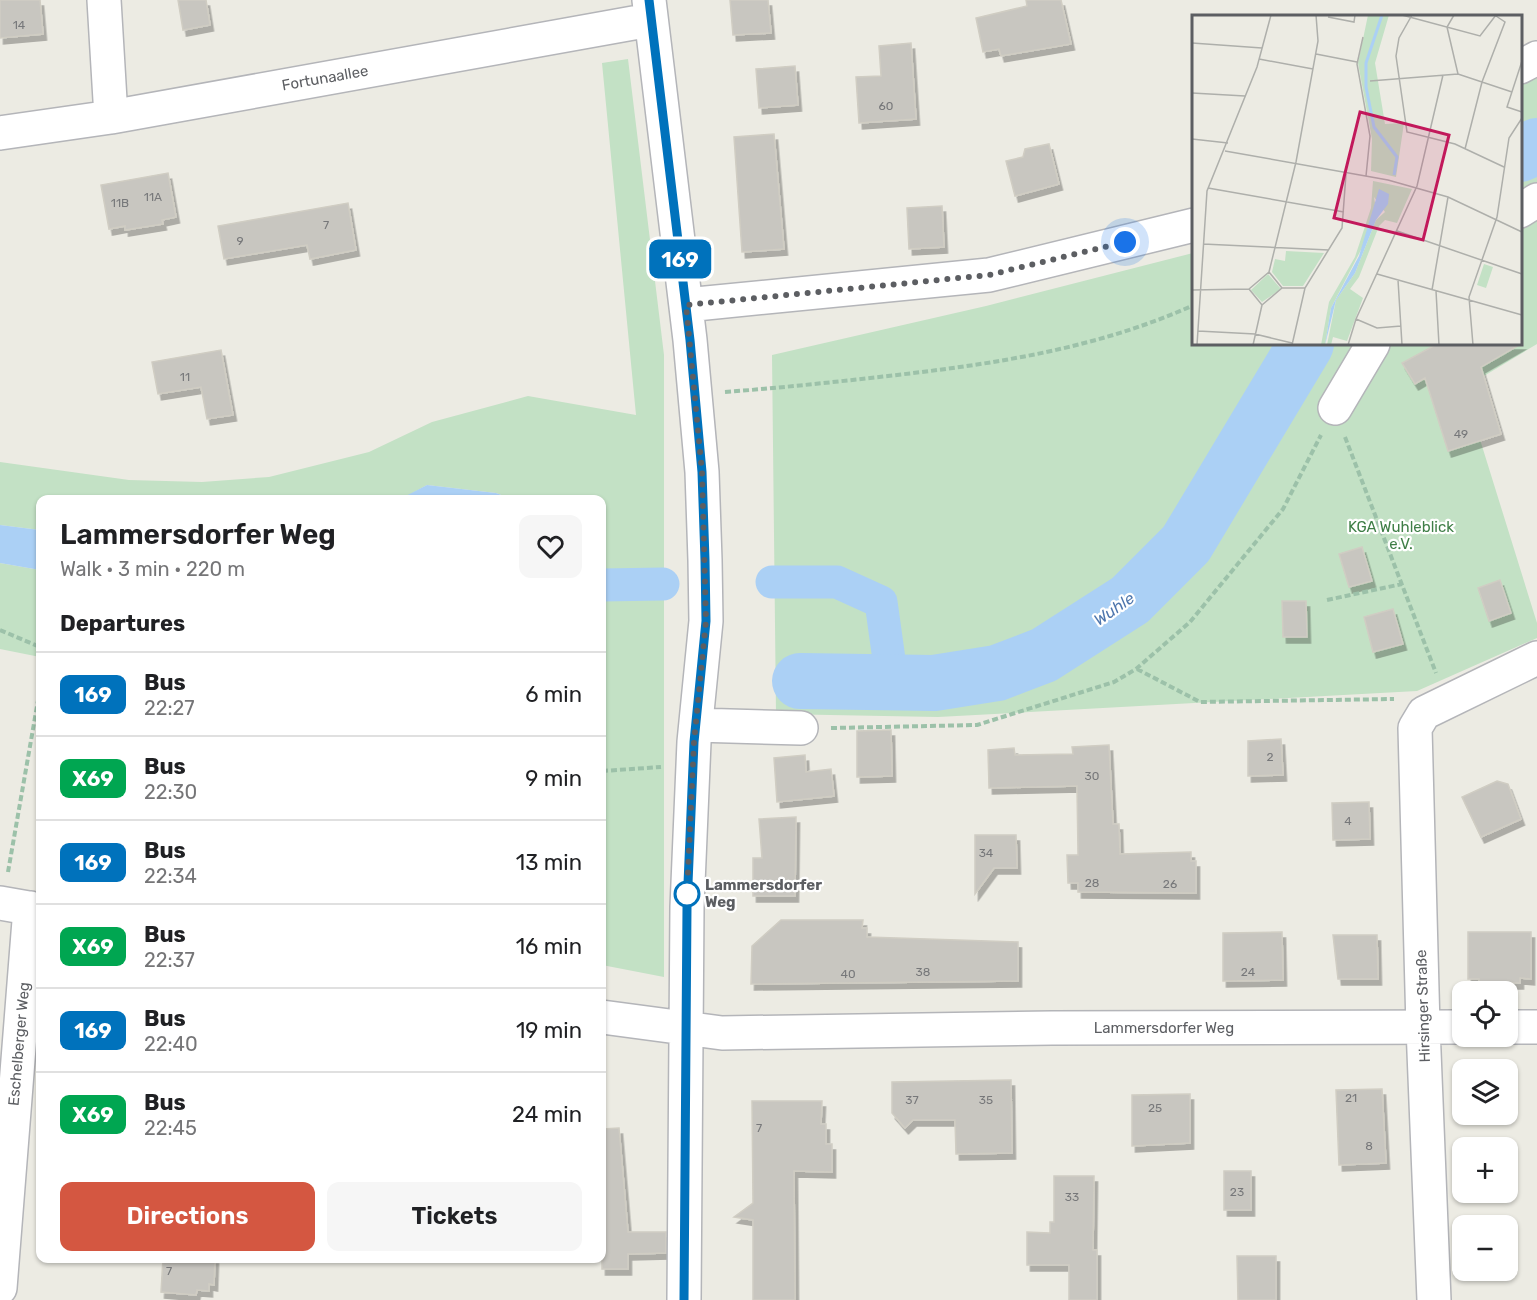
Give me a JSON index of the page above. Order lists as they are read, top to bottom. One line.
{"streets":{"street":["Fortunaallee","Hirsinger Straße","Lammersdorfer Weg","Eschelberger Weg"]},"crossings":[["Hirsinger Straße","Lammersdorfer Weg"]],"water":["Wuhle"],"parks":["KGA Wuhleblick e.V."],"places":["Lammersdorfer Weg"],"lines":["bus line 169"],"house_numbers":["14","60","11A","11B","7","9","11","49","2","30","4","34","28","26","38","24","40","21","37","35","25","7","8","23","33","7"],"page":{"on_map":"169","heading":[["Lammersdorfer Weg","Walk · 3 min · 220 m"],"Departures"],"list":[{"mark":"169","name":"Bus","note":"22:27","value":"6 min"},{"mark":"X69","name":"Bus","note":"22:30","value":"9 min"},{"mark":"169","name":"Bus","note":"22:34","value":"13 min"},{"mark":"X69","name":"Bus","note":"22:37","value":"16 min"},{"mark":"169","name":"Bus","note":"22:40","value":"19 min"},{"mark":"X69","name":"Bus","note":"22:45","value":"24 min"}],"map_buttons":["+","−"],"buttons":["Directions","Tickets"]}}
